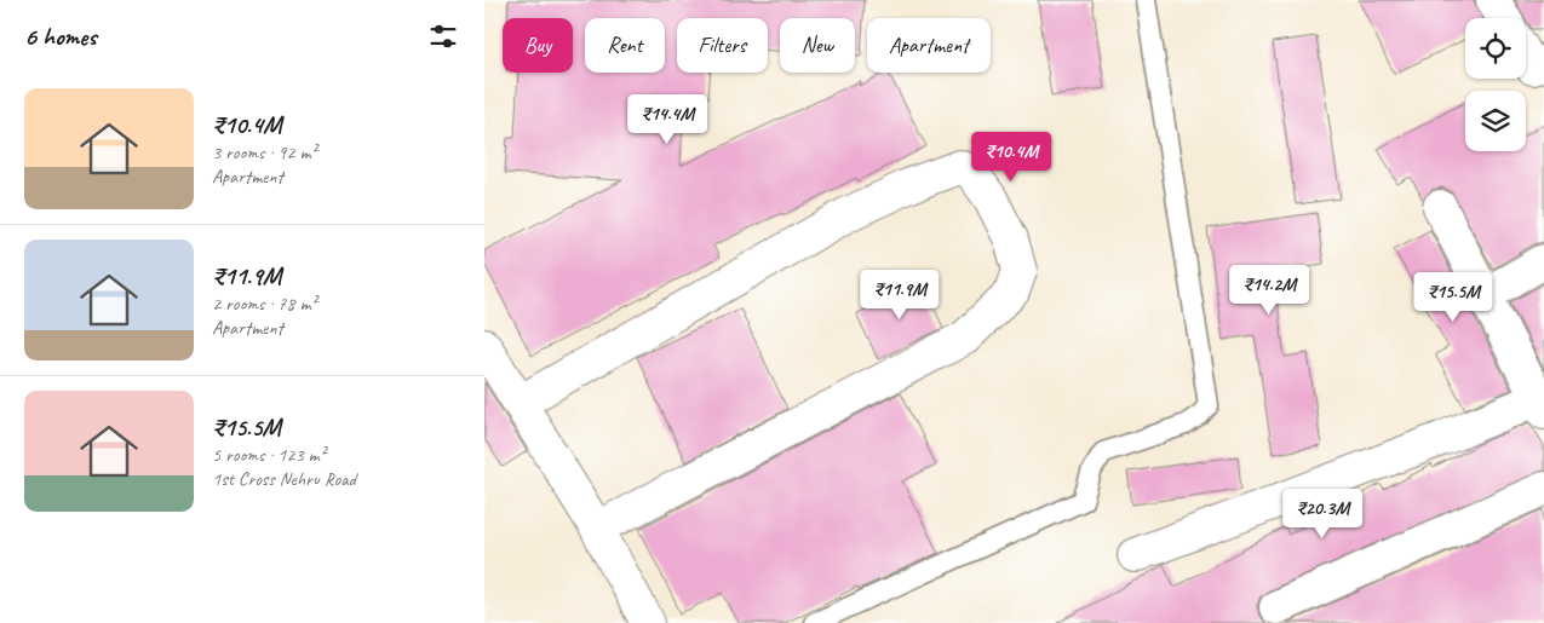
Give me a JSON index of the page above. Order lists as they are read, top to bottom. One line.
{"page":{"heading":"6 homes","chip":["Buy","Rent","Filters","New","Apartment"],"list":[{"name":"₹10.4M","note":"3 rooms · 92 m² · Apartment"},{"name":"₹11.9M","note":"2 rooms · 78 m² · Apartment"},{"name":"₹15.5M","note":"5 rooms · 123 m² · 1st Cross Nehru Road"}],"price":["₹14.4M","₹10.4M","₹14.2M","₹11.9M","₹15.5M","₹20.3M"]}}
